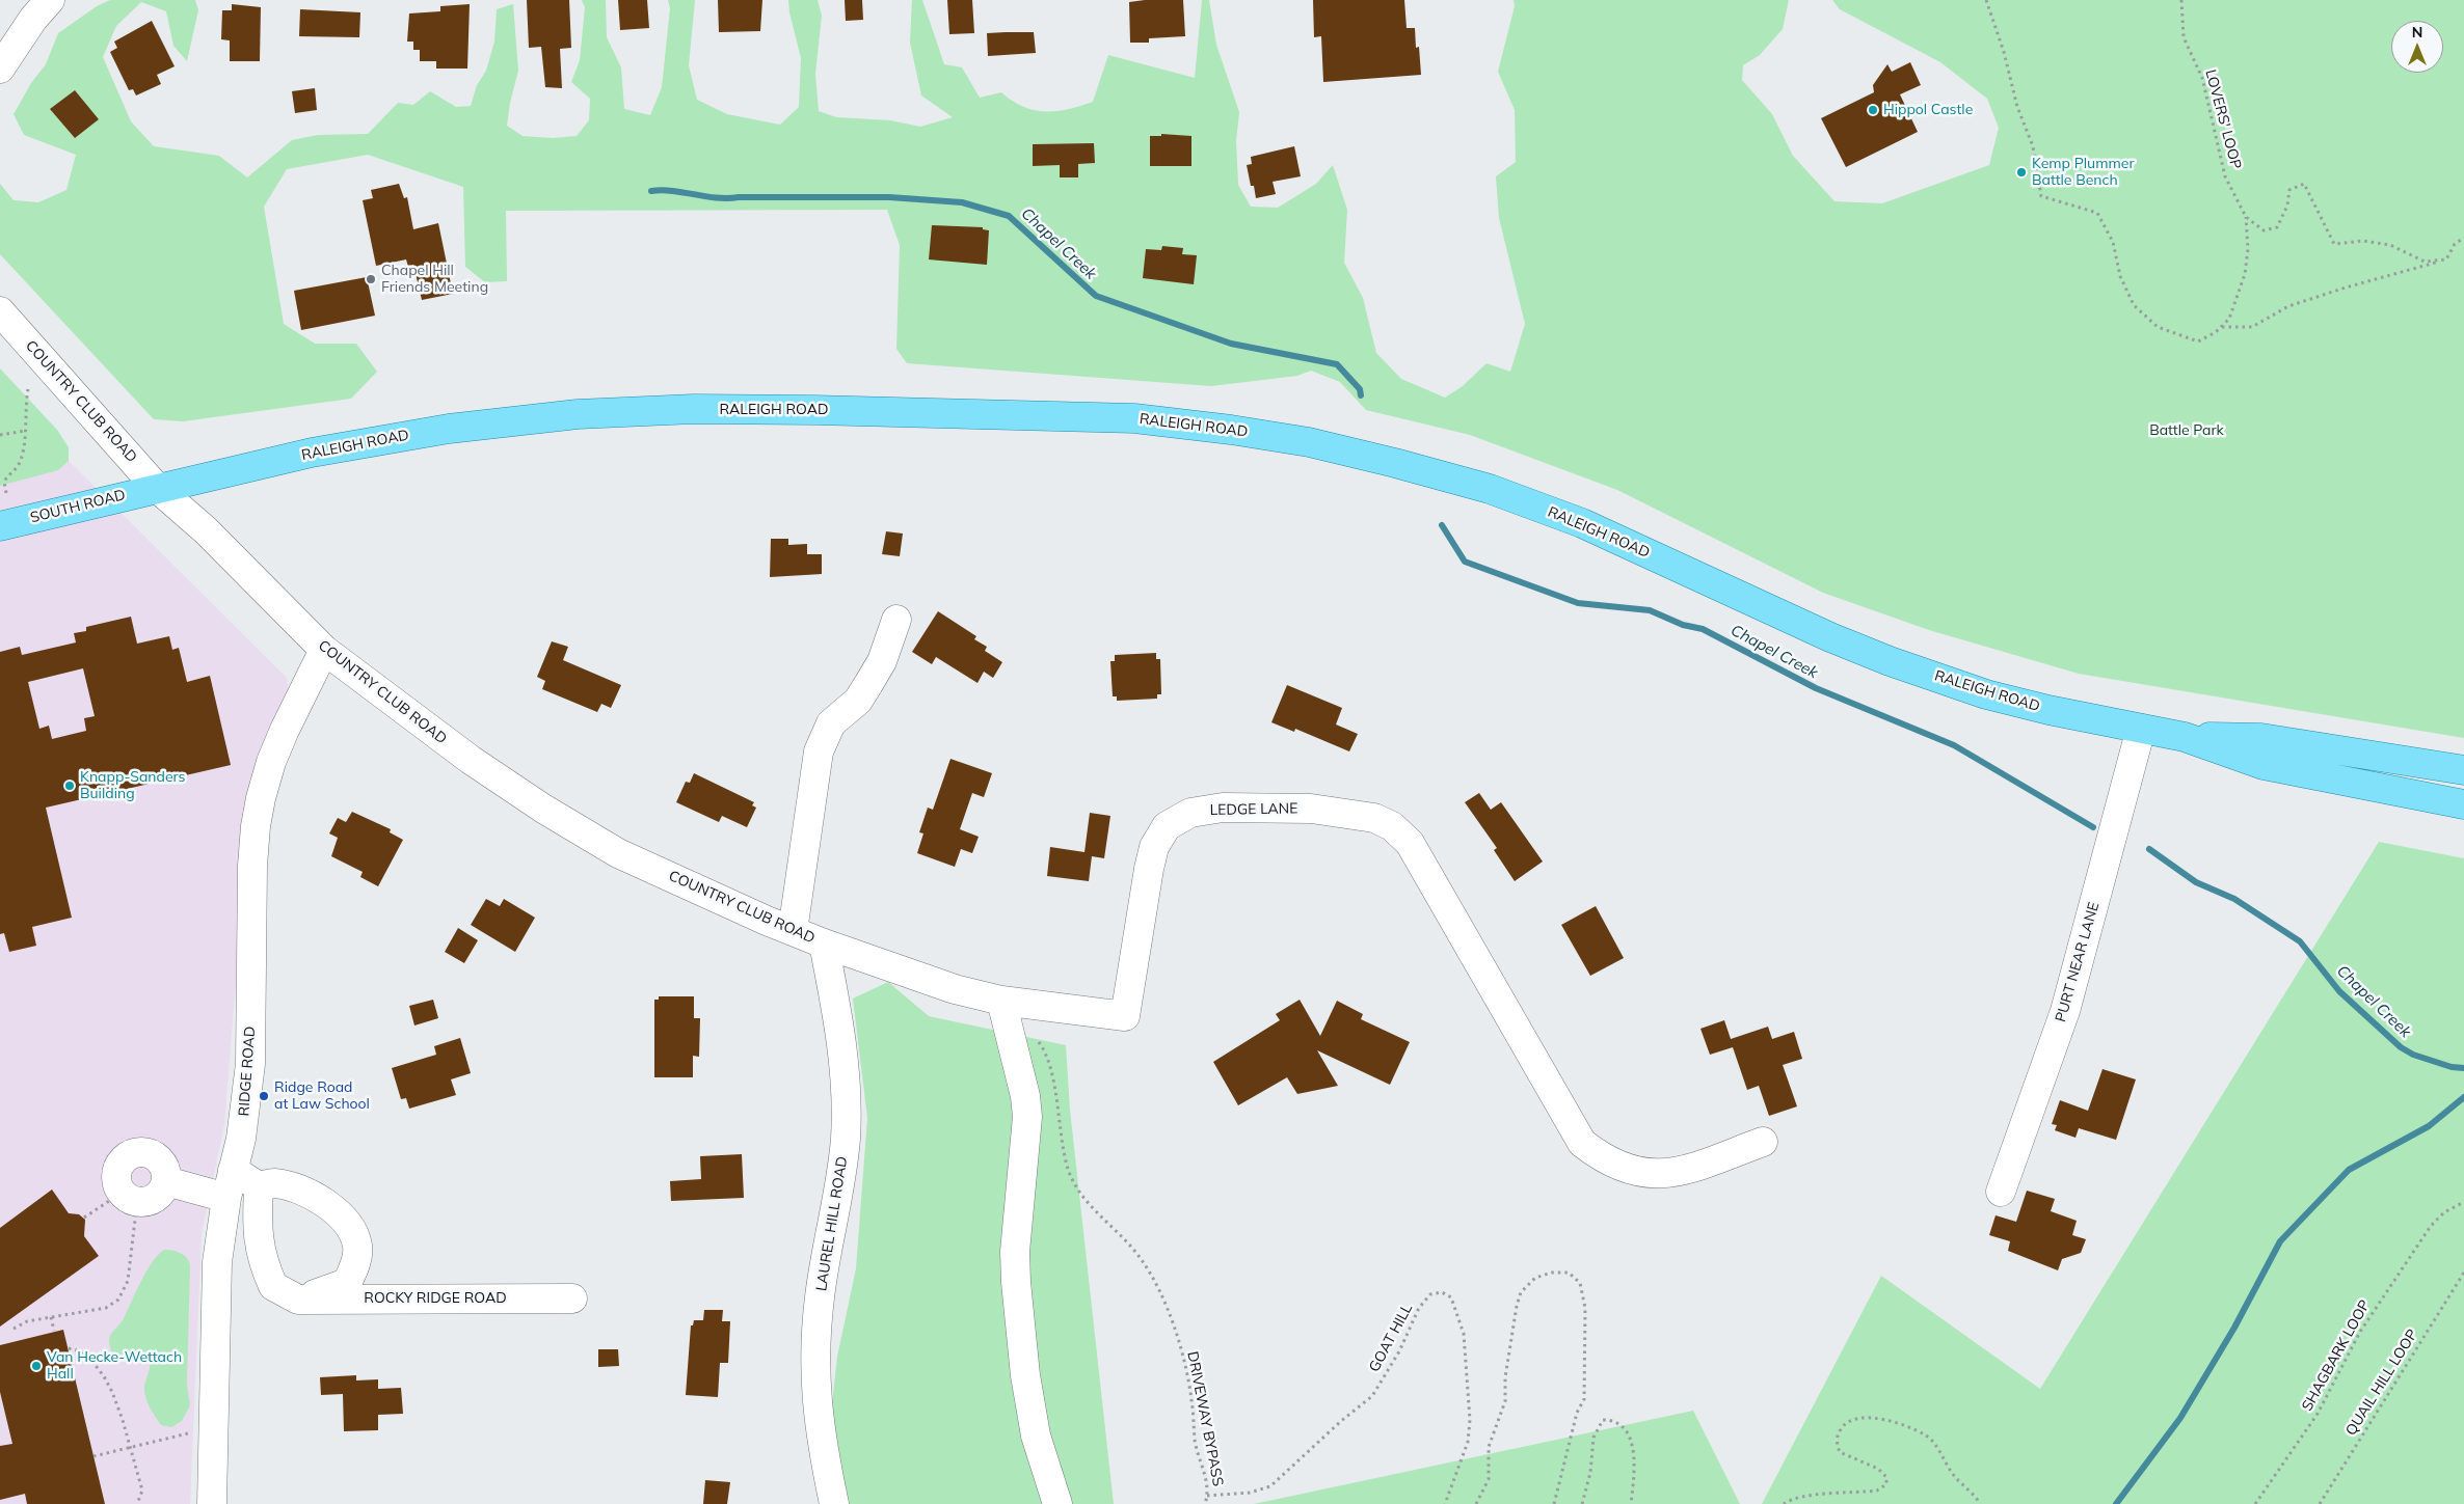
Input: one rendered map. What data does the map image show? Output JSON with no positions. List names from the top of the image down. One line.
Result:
{"streets":{"main road":["RALEIGH ROAD","SOUTH ROAD"],"street":["COUNTRY CLUB ROAD","LEDGE LANE","PURT NEAR LANE","RIDGE ROAD","LAUREL HILL ROAD","ROCKY RIDGE ROAD"],"path":["LOVERS' LOOP","GOAT HILL","SHAGBARK LOOP","QUAIL HILL LOOP","DRIVEWAY BYPASS"]},"crossings":[["COUNTRY CLUB ROAD","RALEIGH ROAD"],["COUNTRY CLUB ROAD","SOUTH ROAD"],["COUNTRY CLUB ROAD","LEDGE LANE"],["COUNTRY CLUB ROAD","RIDGE ROAD"],["COUNTRY CLUB ROAD","LAUREL HILL ROAD"],["RALEIGH ROAD","SOUTH ROAD"],["RALEIGH ROAD","PURT NEAR LANE"],["LEDGE LANE","LAUREL HILL ROAD"],["GOAT HILL","DRIVEWAY BYPASS"]],"water":["Chapel Creek"],"parks":["Battle Park"],"places":["Hippol Castle","Kemp Plummer Battle Bench","Chapel Hill Friends Meeting","Knapp-Sanders Building","Ridge Road at Law School","Van Hecke-Wettach Hall"],"north":"top"}
